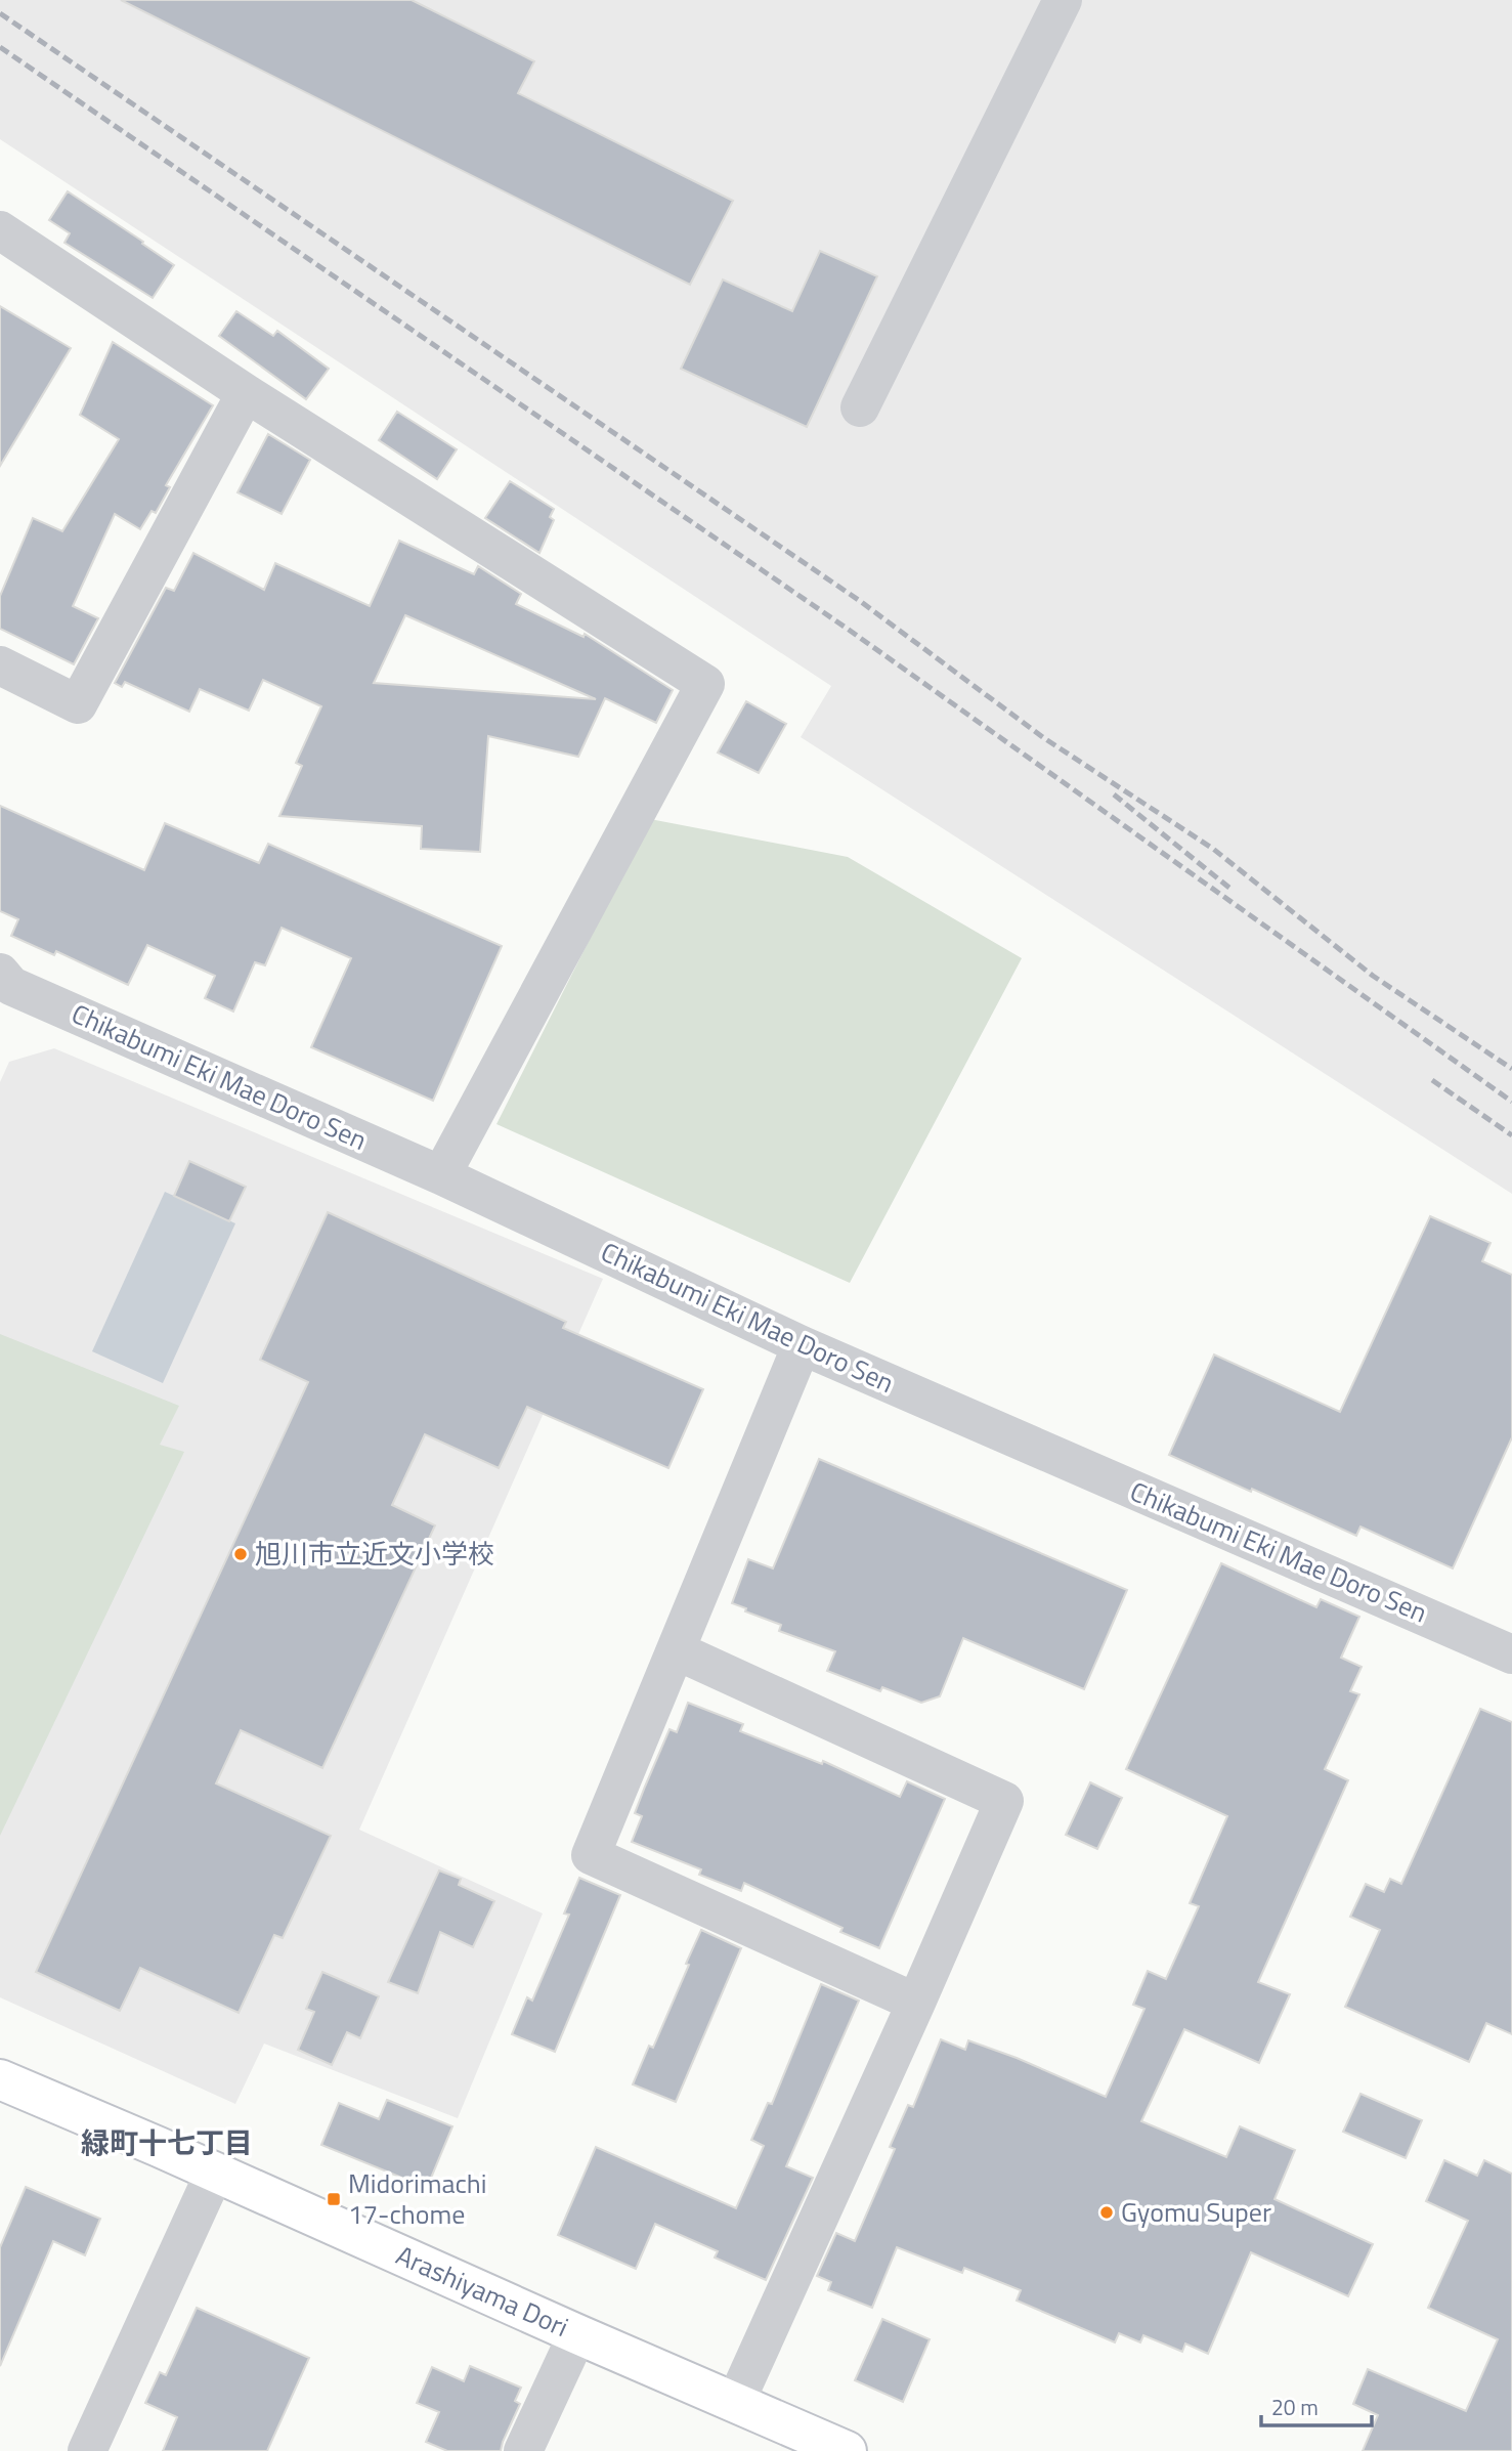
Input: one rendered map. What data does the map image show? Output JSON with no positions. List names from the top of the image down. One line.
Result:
{"streets":{"street":["Chikabumi Eki Mae Doro Sen","Arashiyama Dori"]},"districts":["緑町十七丁目"],"places":{"other":["旭川市立近文小学校","Gyomu Super"],"transit":["Midorimachi 17-chome"]},"scale_bar":"20 m"}
